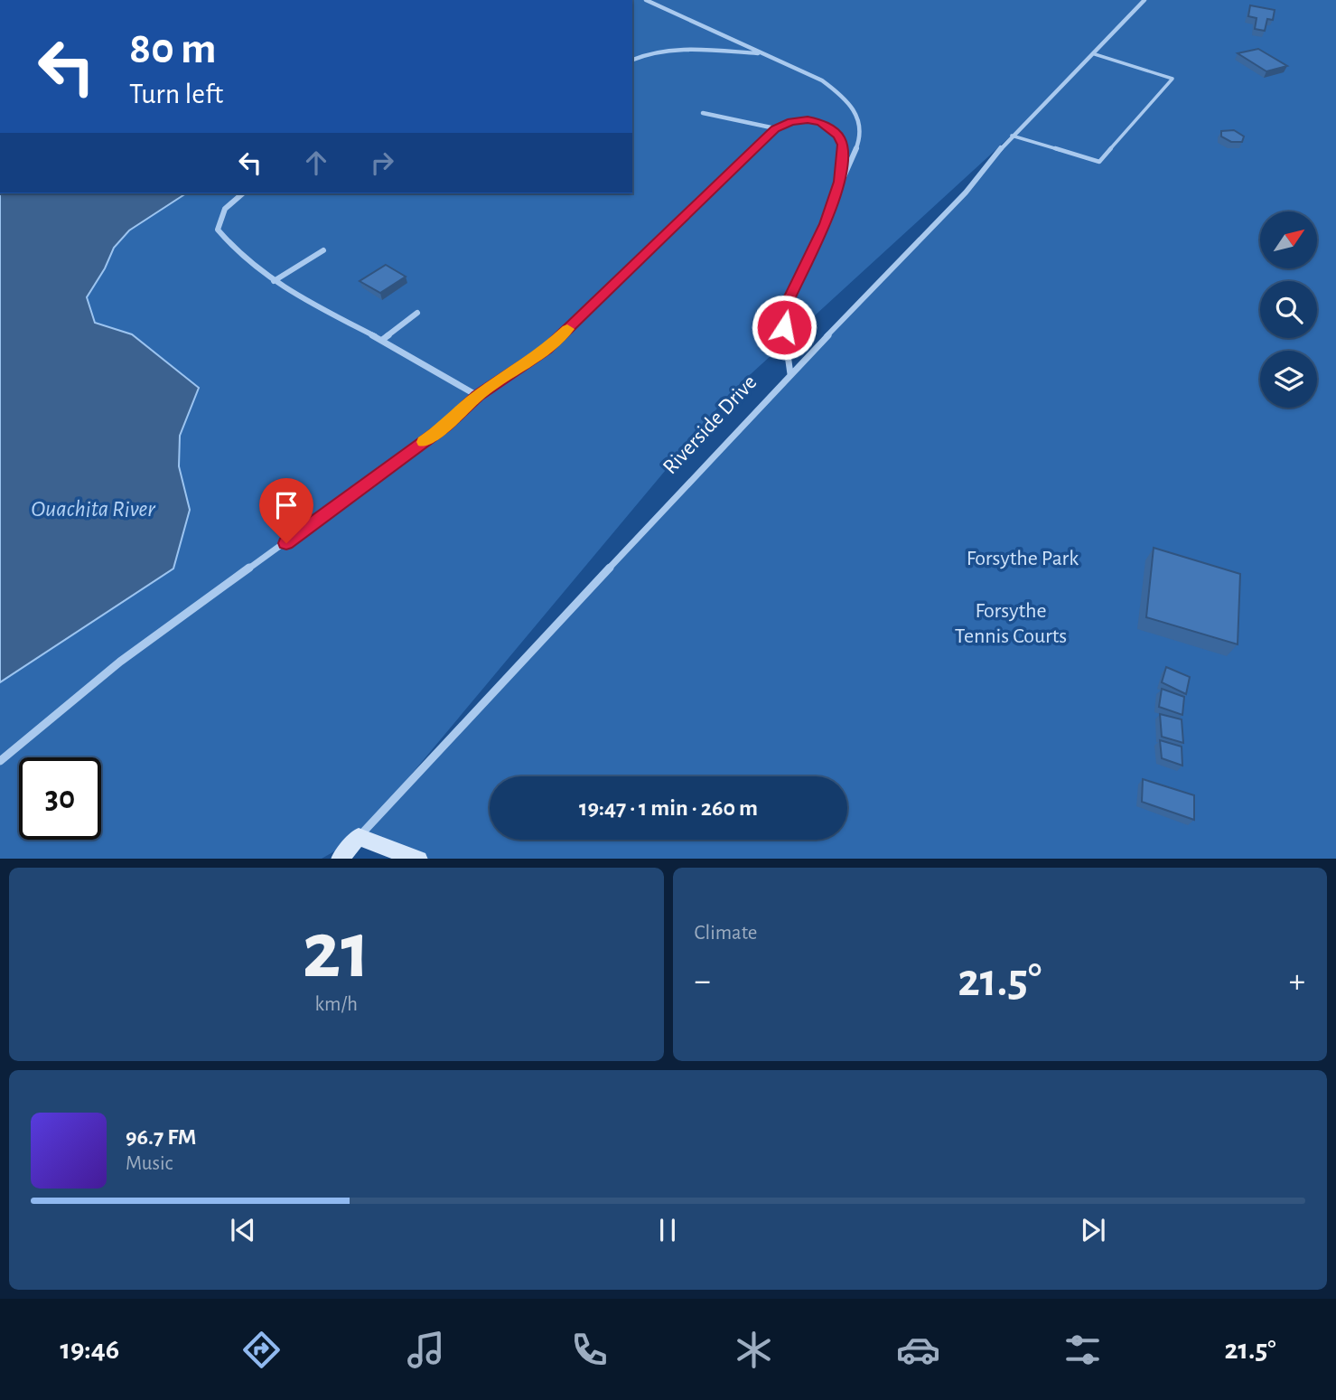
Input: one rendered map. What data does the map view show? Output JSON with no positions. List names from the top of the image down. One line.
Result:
{"streets":{"street":["Riverside Drive"]},"water":["Ouachita River"],"parks":["Forsythe Park","Forsythe Tennis Courts"],"north":"top right","page":{"turn":["80 m","Turn left"],"limit":"30","trip":"19:47 · 1 min · 260 m","tile":[["21","km/h"],"Climate"],"heat":["−","21.5°","+"],"song":["96.7 FM","Music"],"tabs":["19:46","21.5°"]}}
